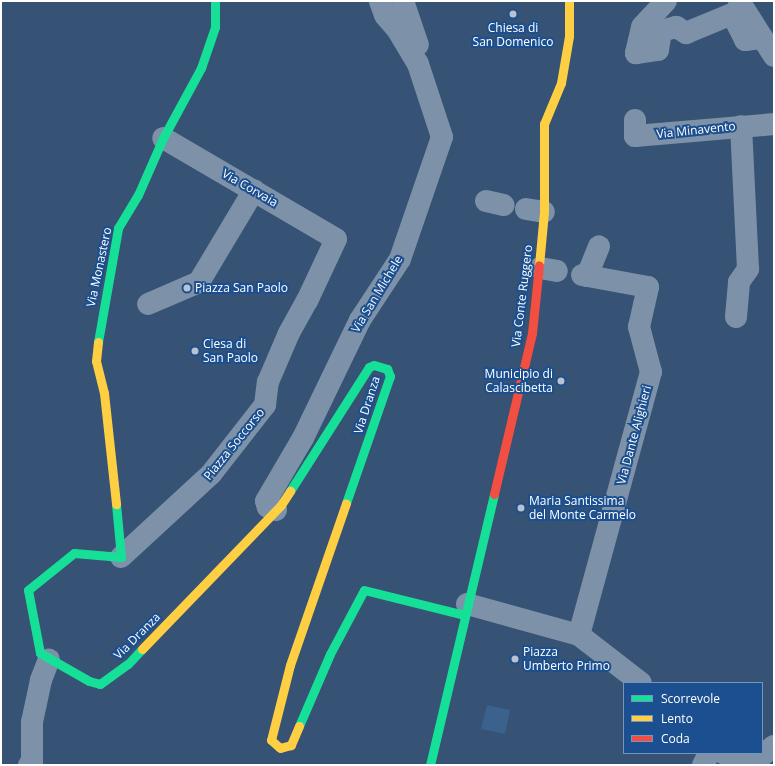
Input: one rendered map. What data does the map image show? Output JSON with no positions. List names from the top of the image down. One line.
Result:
{"streets":{"street":["Via Minavento","Via Corvaia","Via Monastero","Via San Michele","Via Conte Ruggero","Via Dranza","Via Dante Alighieri","Piazza Soccorso"]},"crossings":[["Via Corvaia","Via Monastero"],["Via Corvaia","Piazza Soccorso"],["Via Monastero","Via Dranza"],["Via Monastero","Piazza Soccorso"],["Via San Michele","Via Dranza"],["Via Conte Ruggero","Via Dranza"],["Via Dranza","Piazza Soccorso"]],"places":["Chiesa di San Domenico","Piazza San Paolo","Ciesa di San Paolo","Municipio di Calascibetta","Maria Santissima del Monte Carmelo","Piazza Umberto Primo"],"legend":["Scorrevole","Lento","Coda"]}
